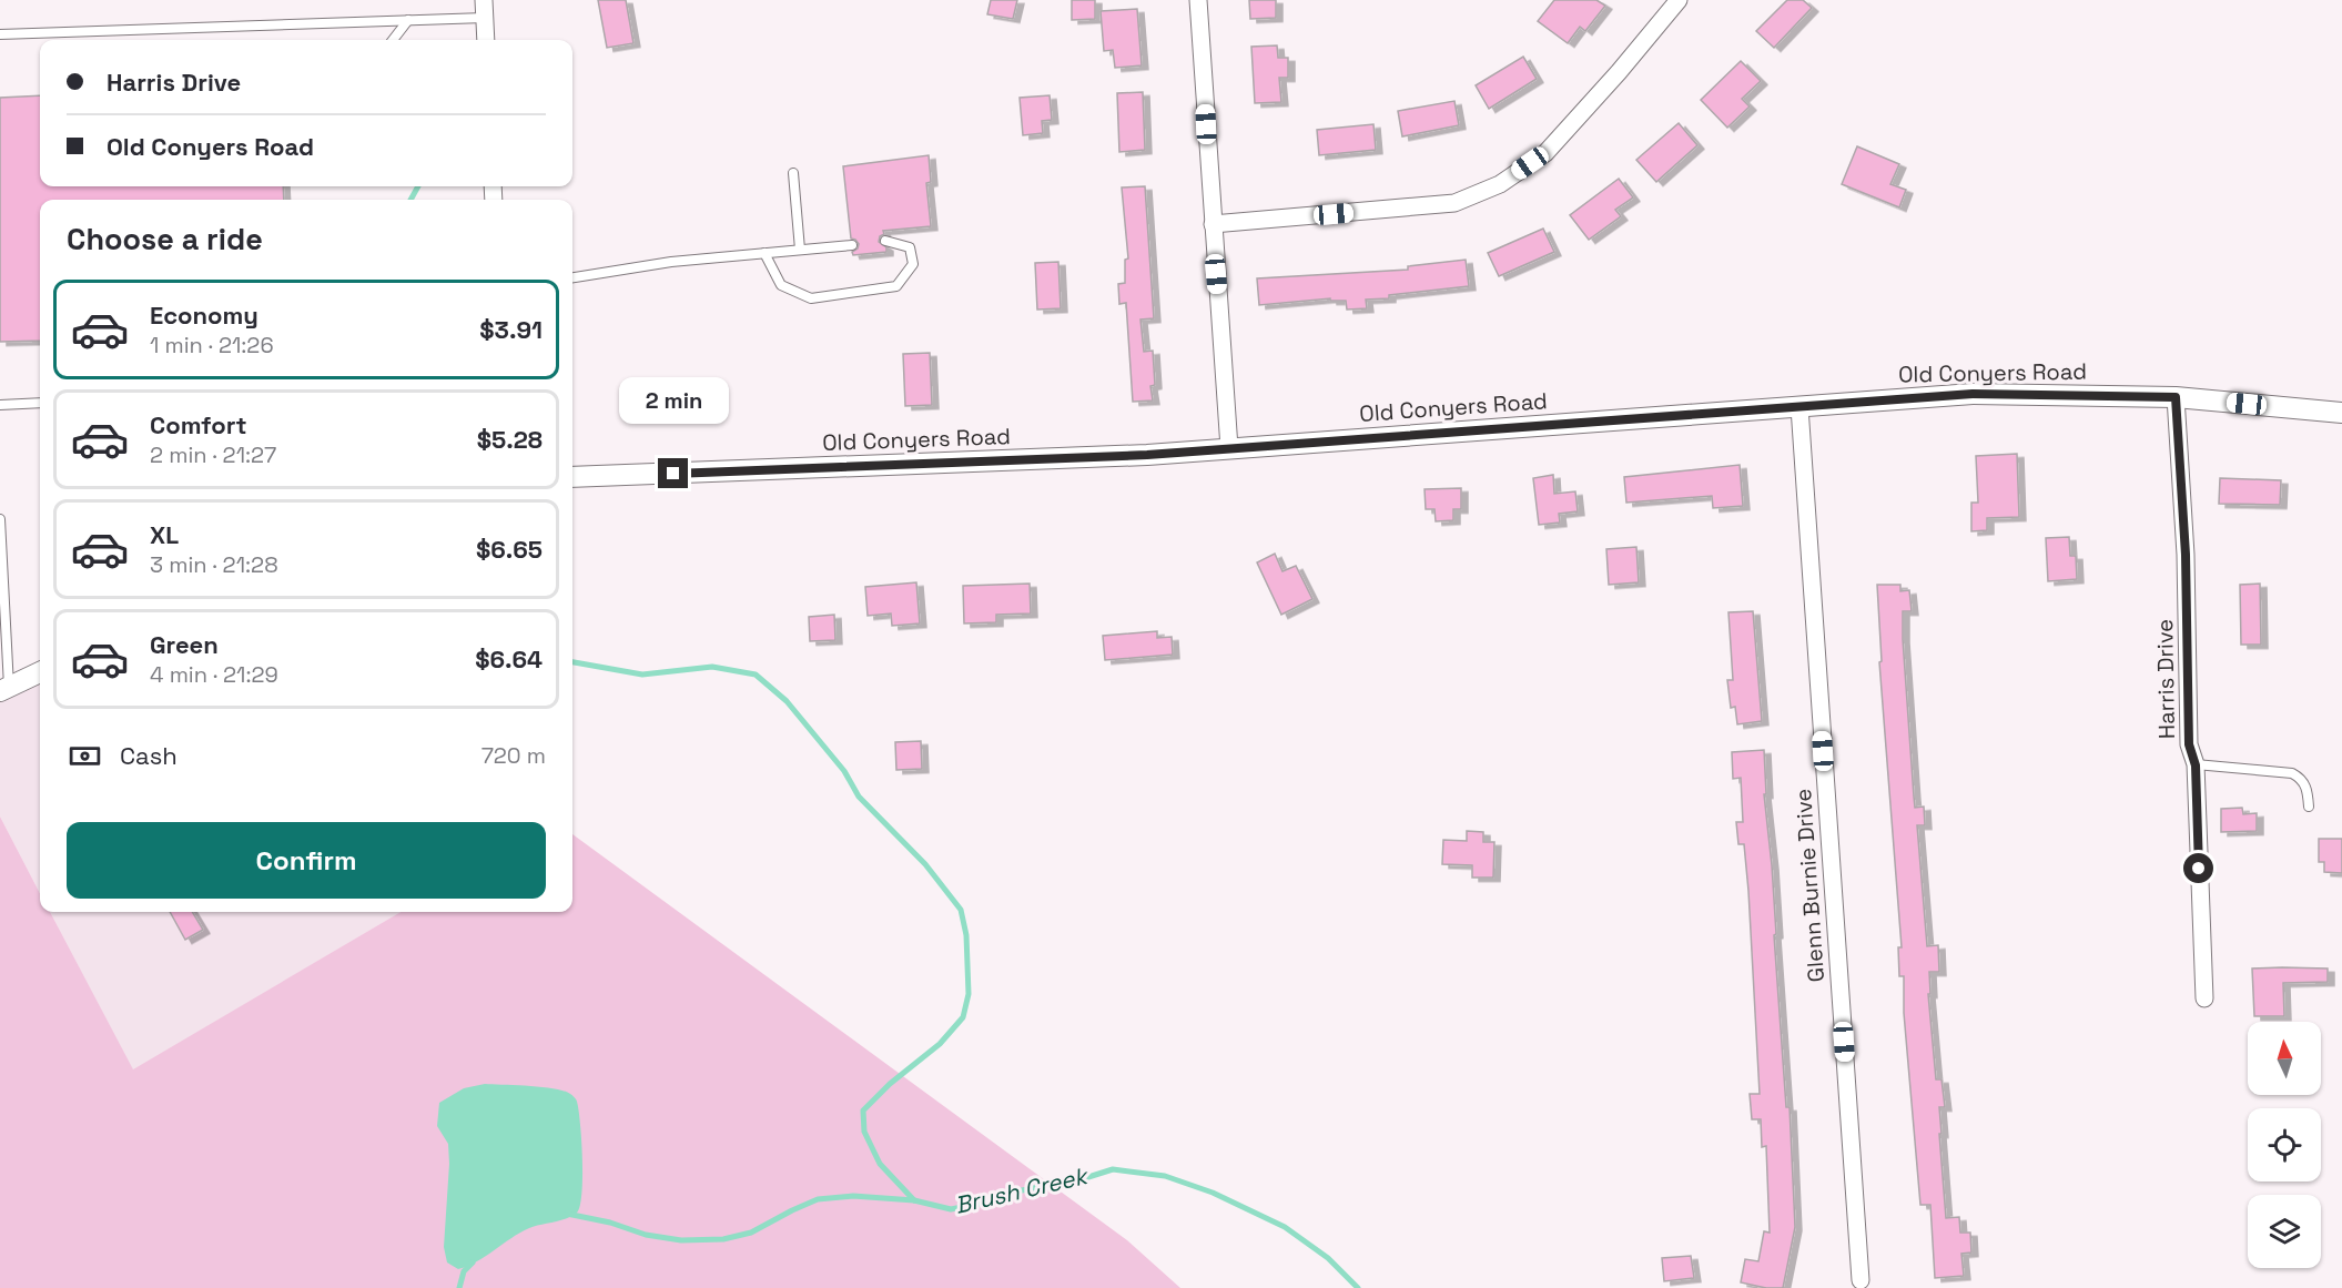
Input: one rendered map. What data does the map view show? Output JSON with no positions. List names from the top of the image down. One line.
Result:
{"streets":{"street":["Old Conyers Road","Harris Drive","Glenn Burnie Drive"]},"crossings":[["Old Conyers Road","Harris Drive"],["Old Conyers Road","Glenn Burnie Drive"]],"water":["Brush Creek"],"north":"top","page":{"banner":["Harris Drive","Old Conyers Road"],"heading":"Choose a ride","list":[{"name":"Economy","note":"1 min · 21:26","value":"$3.91"},{"name":"Comfort","note":"2 min · 21:27","value":"$5.28"},{"name":"XL","note":"3 min · 21:28","value":"$6.65"},{"name":"Green","note":"4 min · 21:29","value":"$6.64"}],"bubble":"2 min","pay":["Cash","720 m"],"buttons":"Confirm"}}
